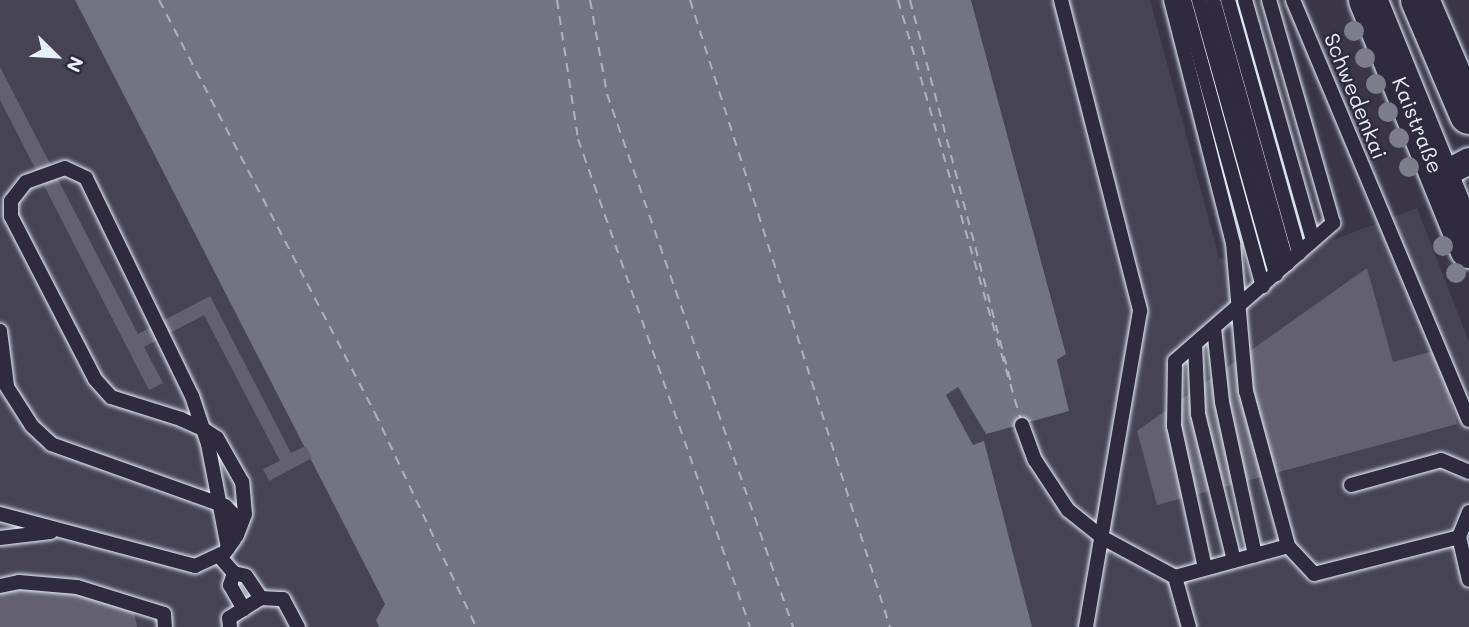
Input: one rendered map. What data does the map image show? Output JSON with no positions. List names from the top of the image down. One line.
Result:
{"streets":{"main road":["Kaistraße"],"lane":["Schwedenkai"]},"north":"bottom right"}
